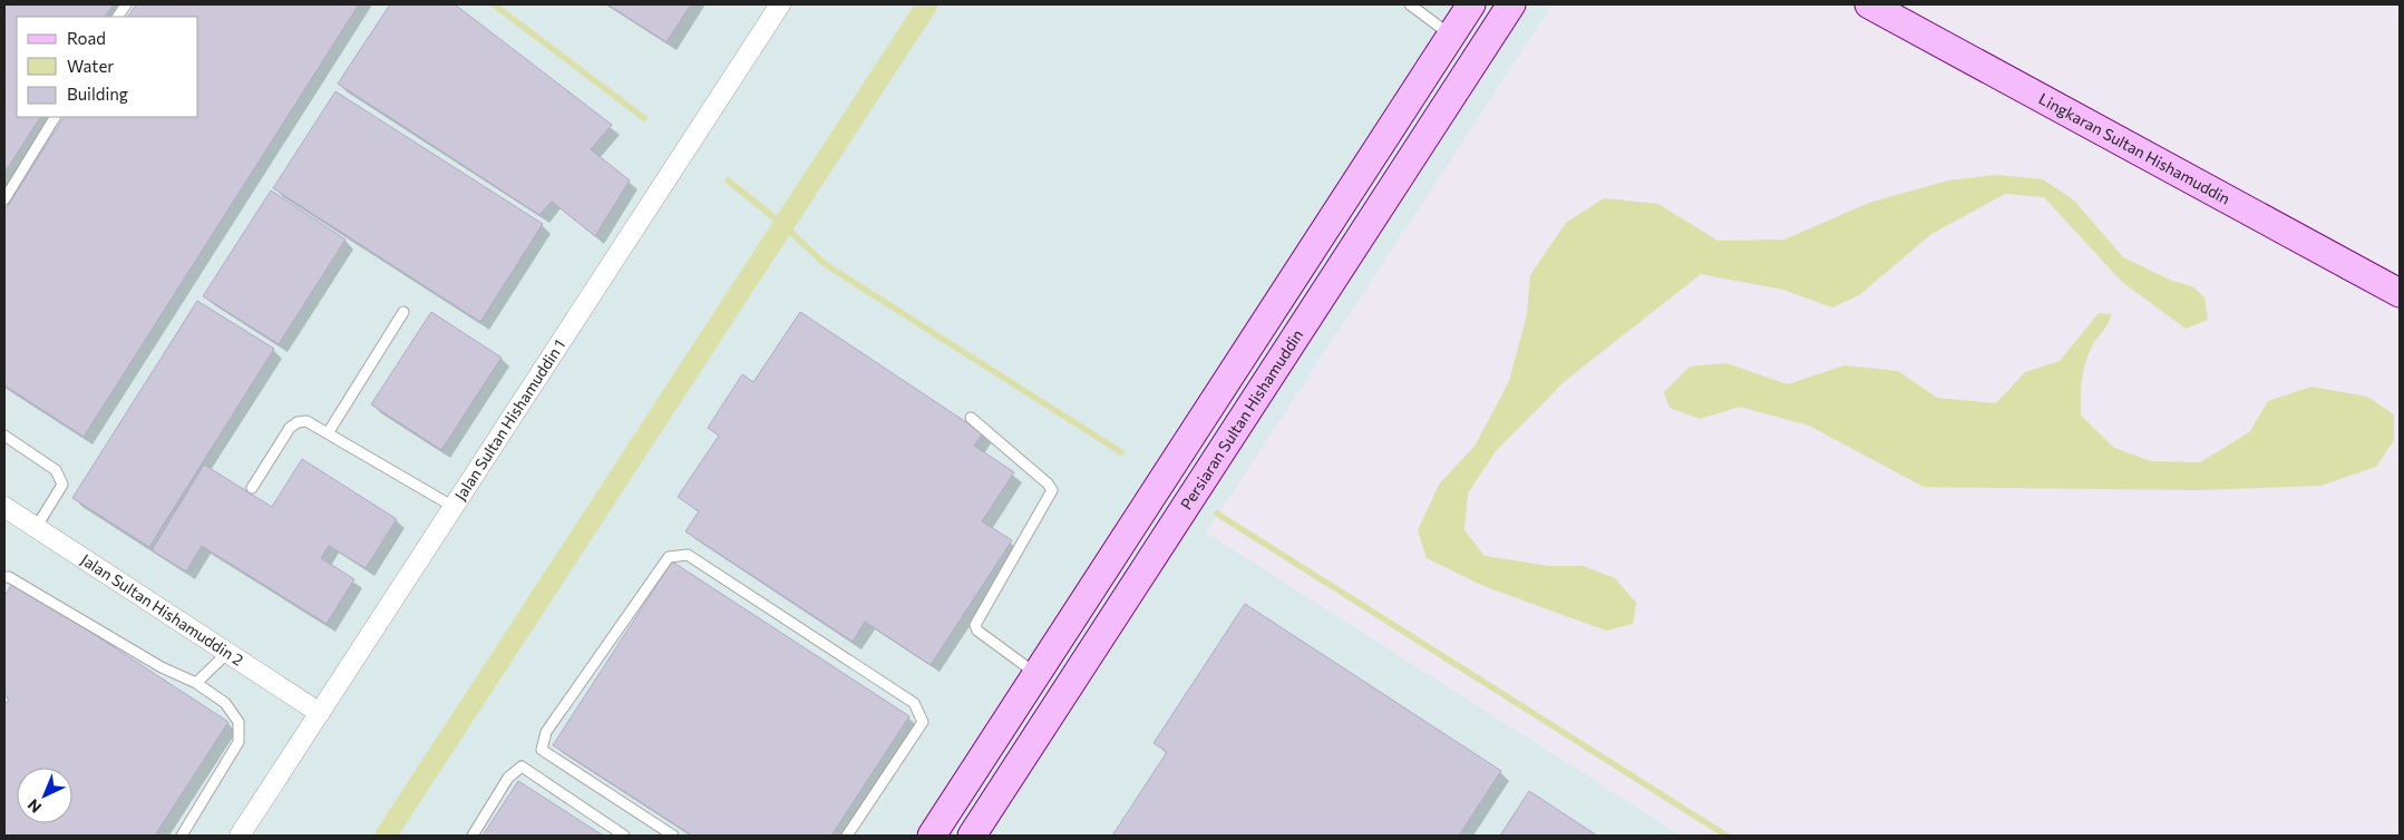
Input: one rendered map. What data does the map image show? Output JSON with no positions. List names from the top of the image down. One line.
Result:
{"streets":{"street":["Lingkaran Sultan Hishamuddin","Jalan Sultan Hishamuddin 1","Persiaran Sultan Hishamuddin","Jalan Sultan Hishamuddin 2"]},"crossings":[["Jalan Sultan Hishamuddin 1","Jalan Sultan Hishamuddin 2"]],"legend":["Road","Water","Building"],"north":"bottom left"}
